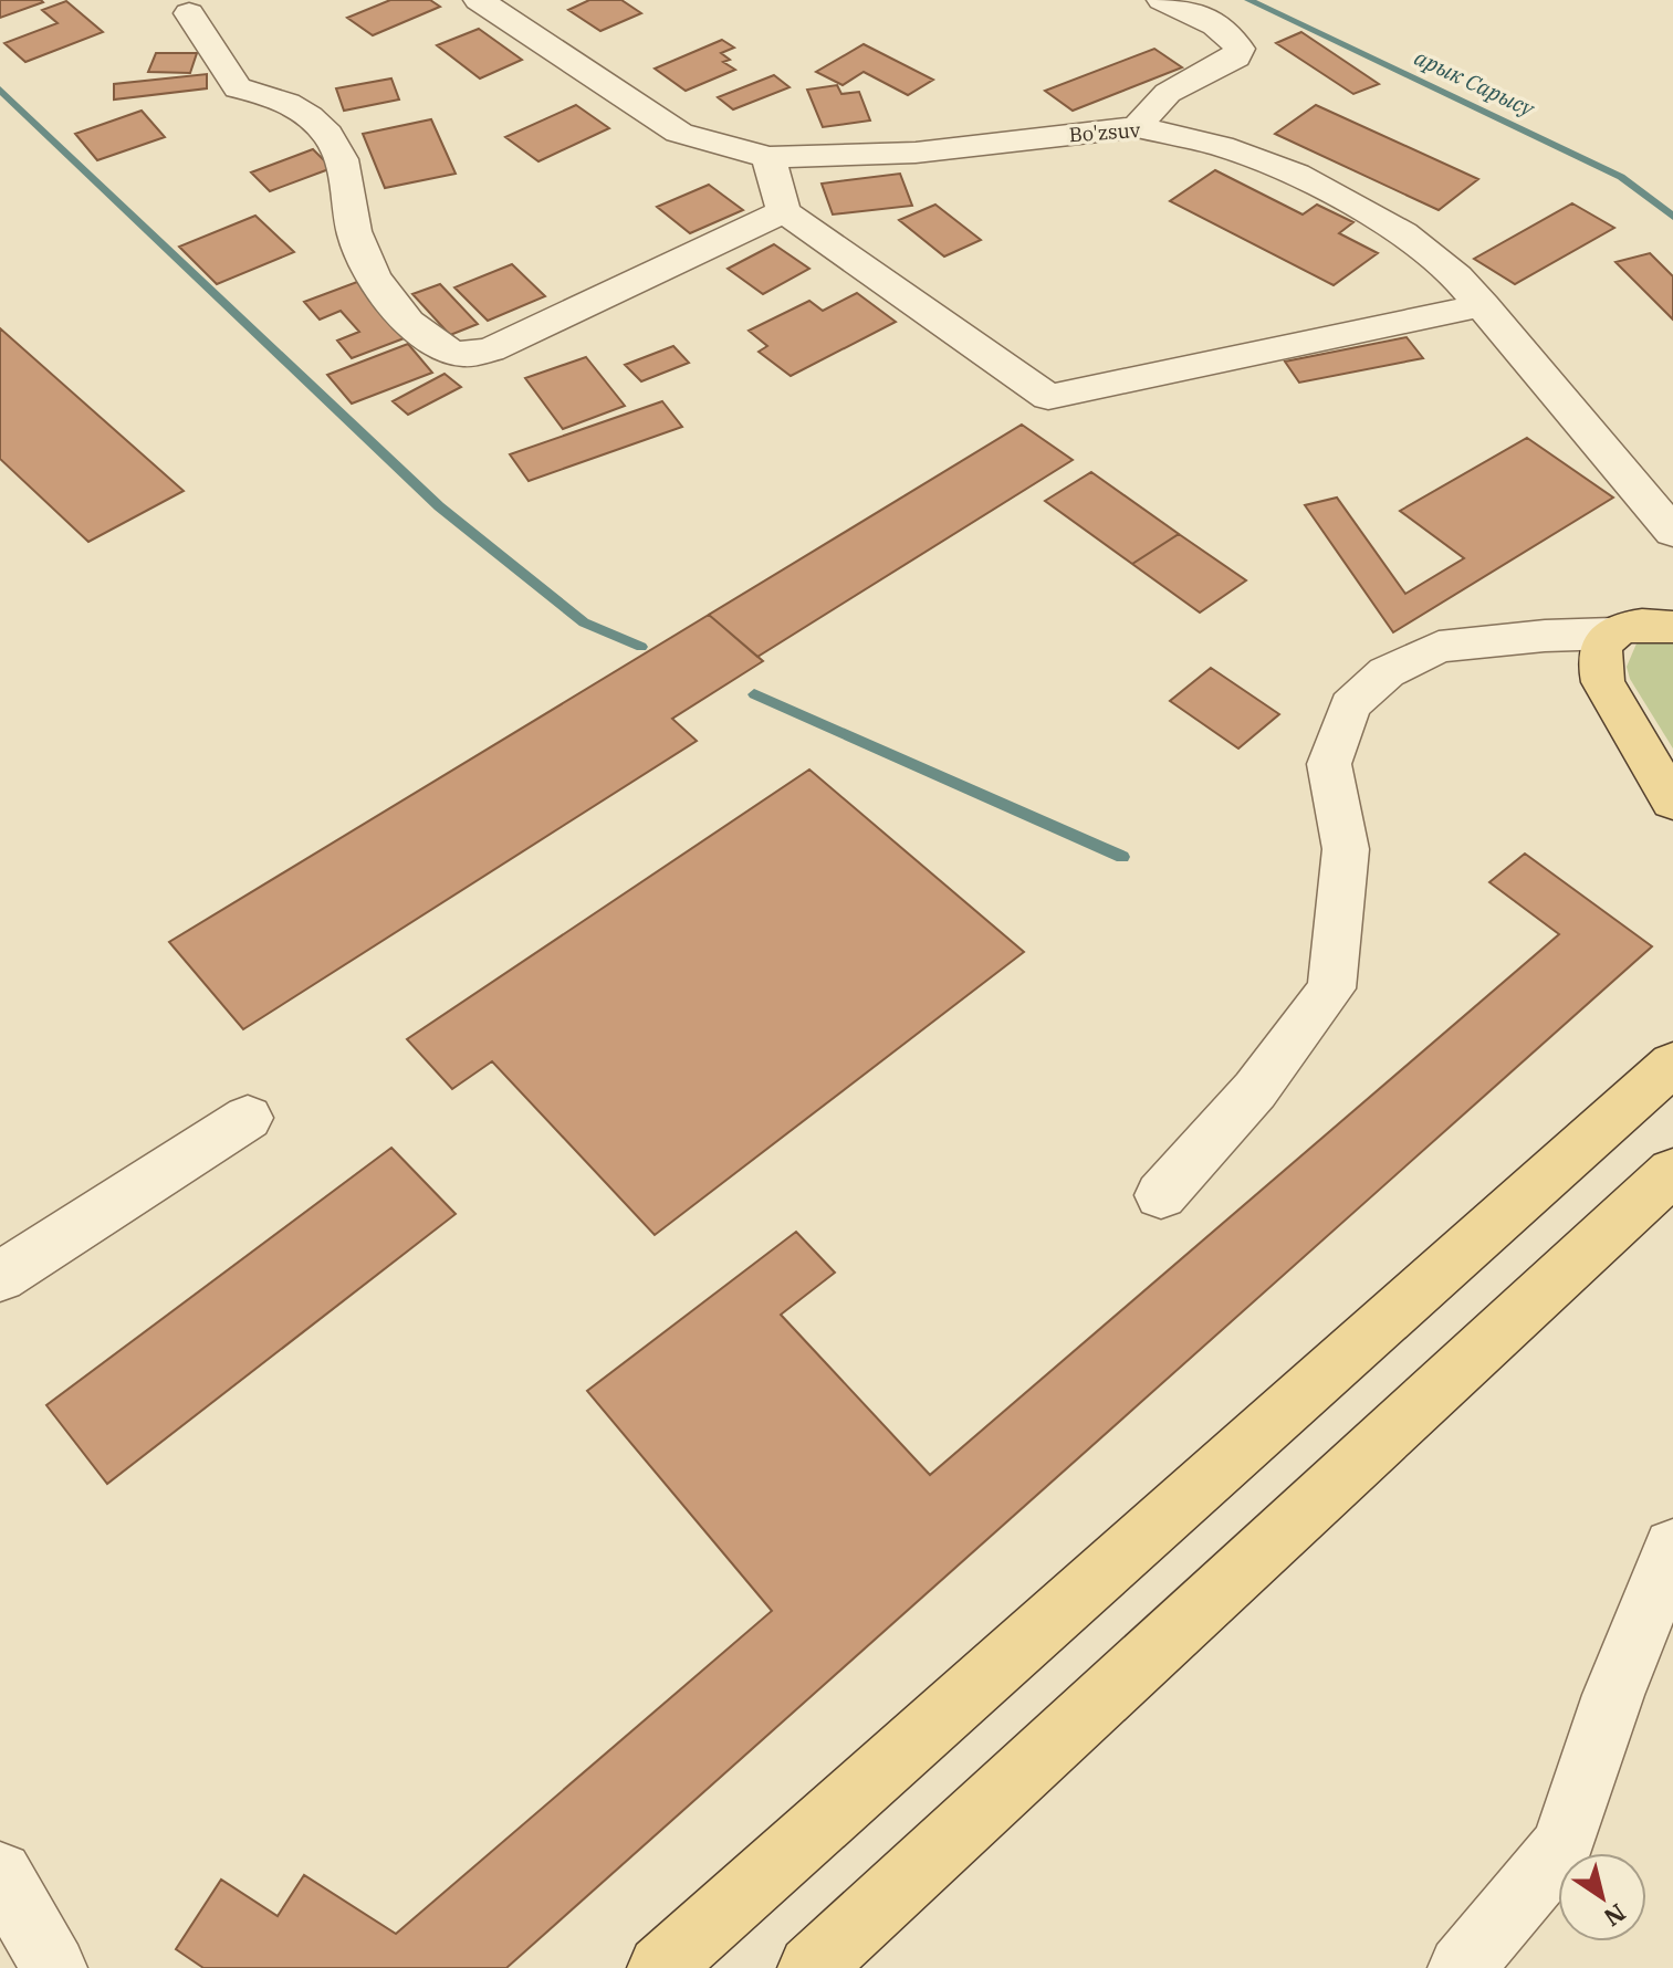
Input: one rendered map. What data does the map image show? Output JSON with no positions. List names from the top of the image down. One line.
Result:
{"streets":{"street":["Bo'zsuv"]},"water":["арык Сарысу"],"north":"bottom right"}
